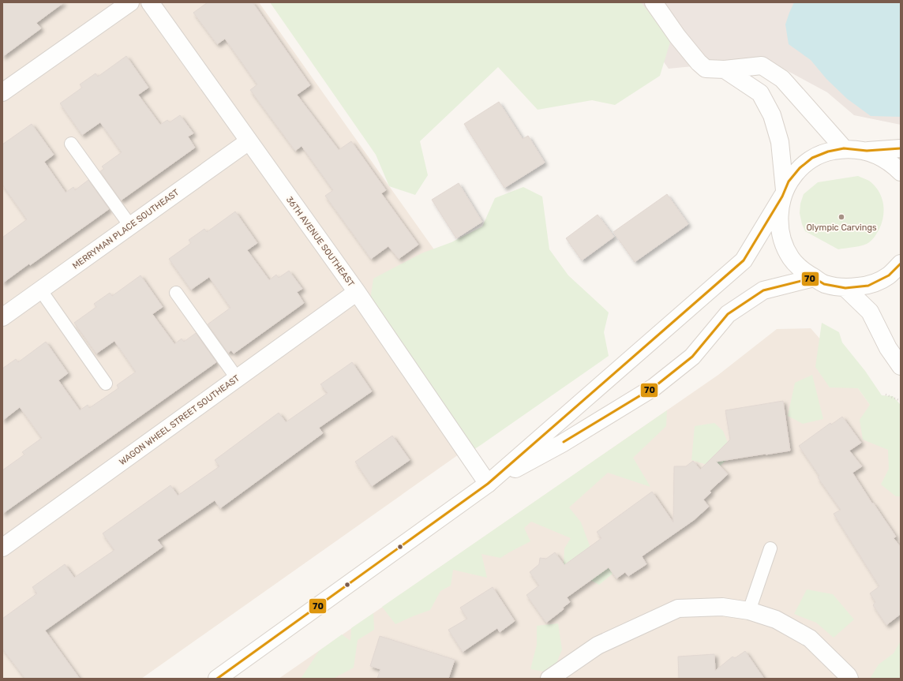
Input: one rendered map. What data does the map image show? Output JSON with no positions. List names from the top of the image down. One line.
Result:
{"streets":{"street":["MERRYMAN PLACE SOUTHEAST","36TH AVENUE SOUTHEAST","WAGON WHEEL STREET SOUTHEAST"]},"crossings":[["MERRYMAN PLACE SOUTHEAST","36TH AVENUE SOUTHEAST"],["36TH AVENUE SOUTHEAST","WAGON WHEEL STREET SOUTHEAST"]],"places":["Olympic Carvings"],"lines":["transit line 70"]}
